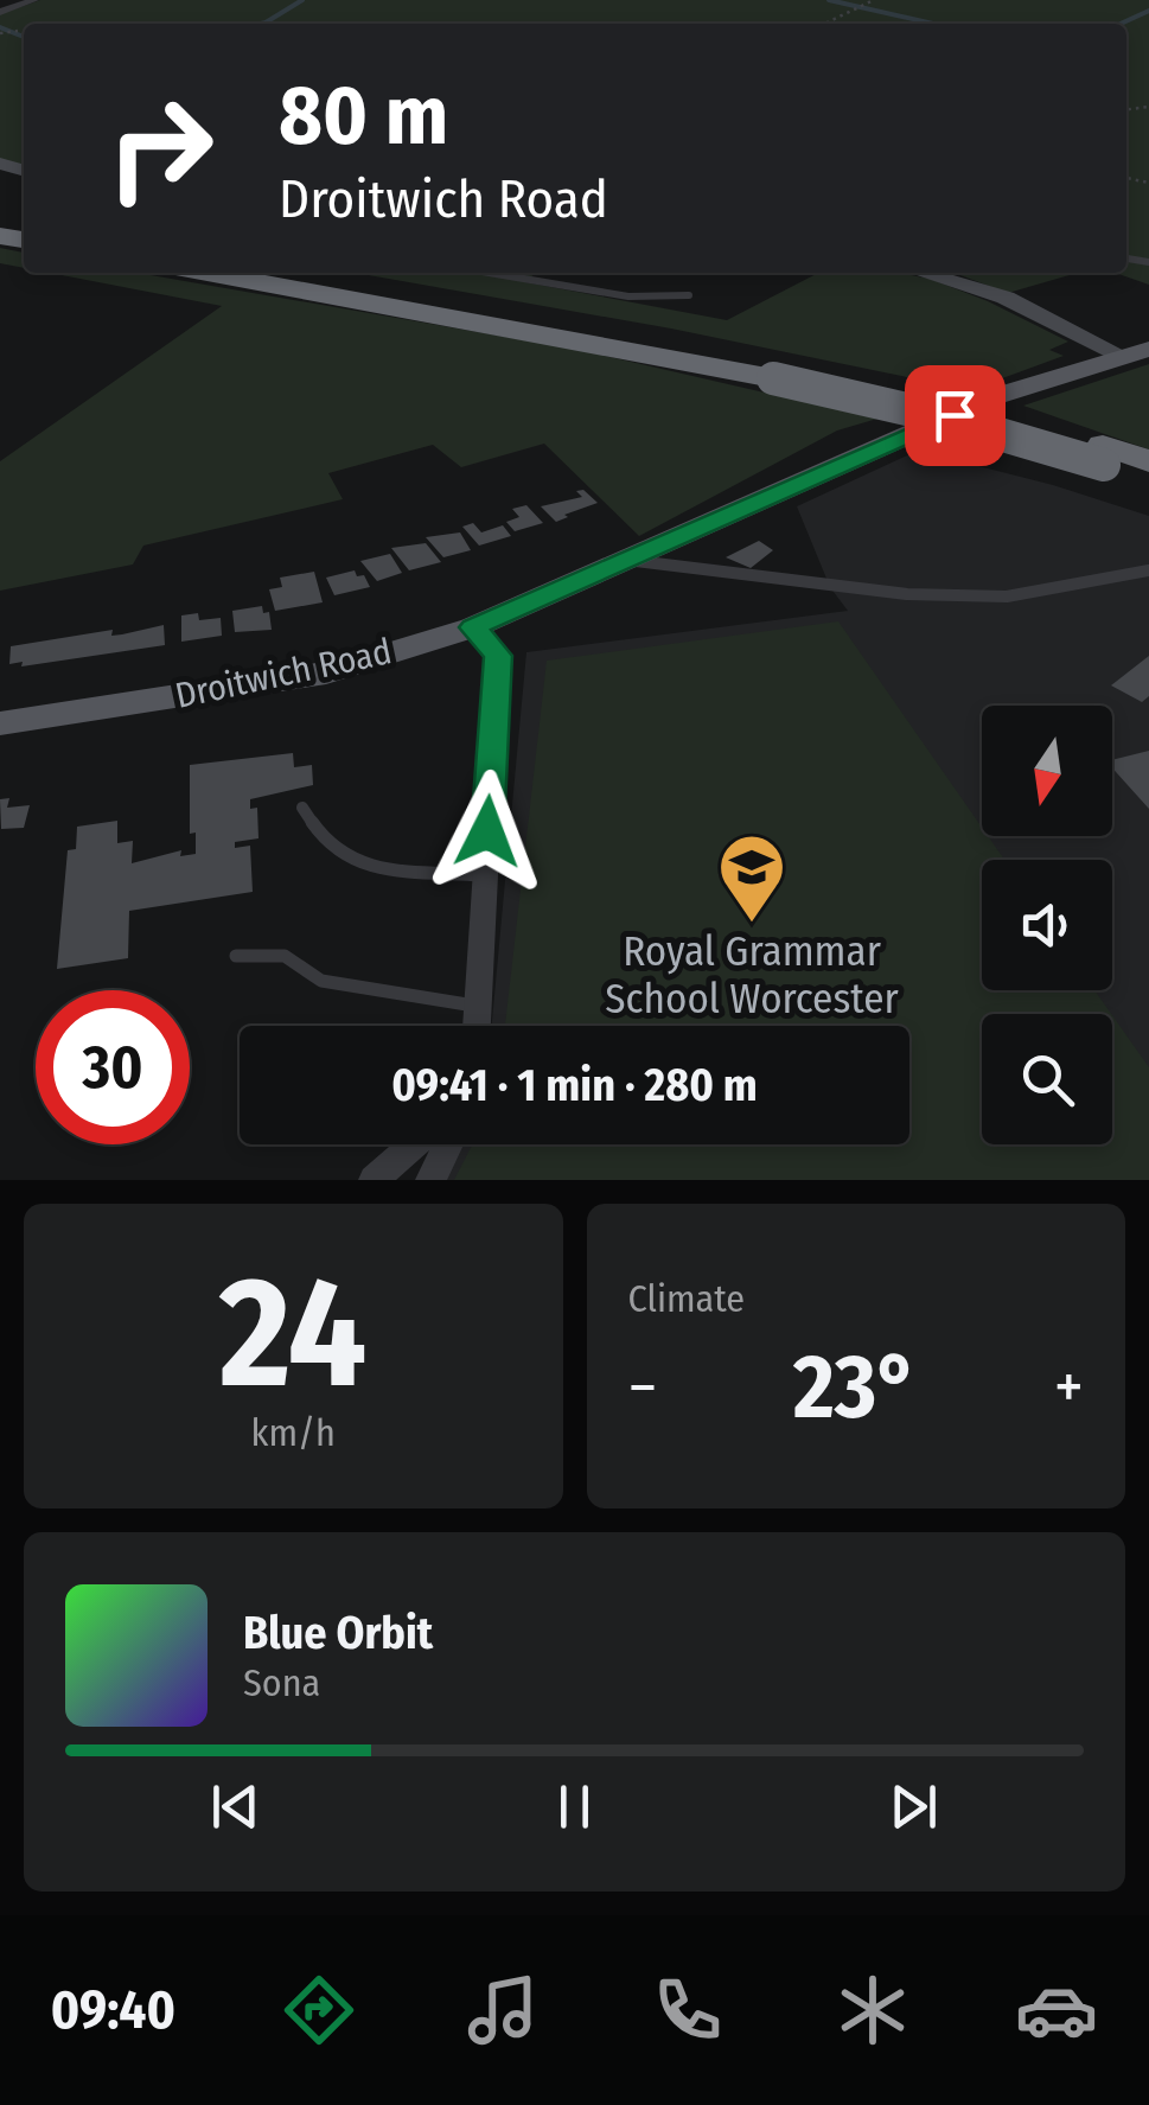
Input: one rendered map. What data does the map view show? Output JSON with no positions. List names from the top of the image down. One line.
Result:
{"streets":{"main road":["Droitwich Road"]},"places":{"school or university":["Royal Grammar School Worcester"]},"north":"bottom","page":{"turn":["80 m","Droitwich Road"],"limit":"30","trip":"09:41 · 1 min · 280 m","tile":[["24","km/h"],"Climate"],"heat":["−","23°","+"],"song":["Blue Orbit","Sona"],"tabs":"09:40"}}
